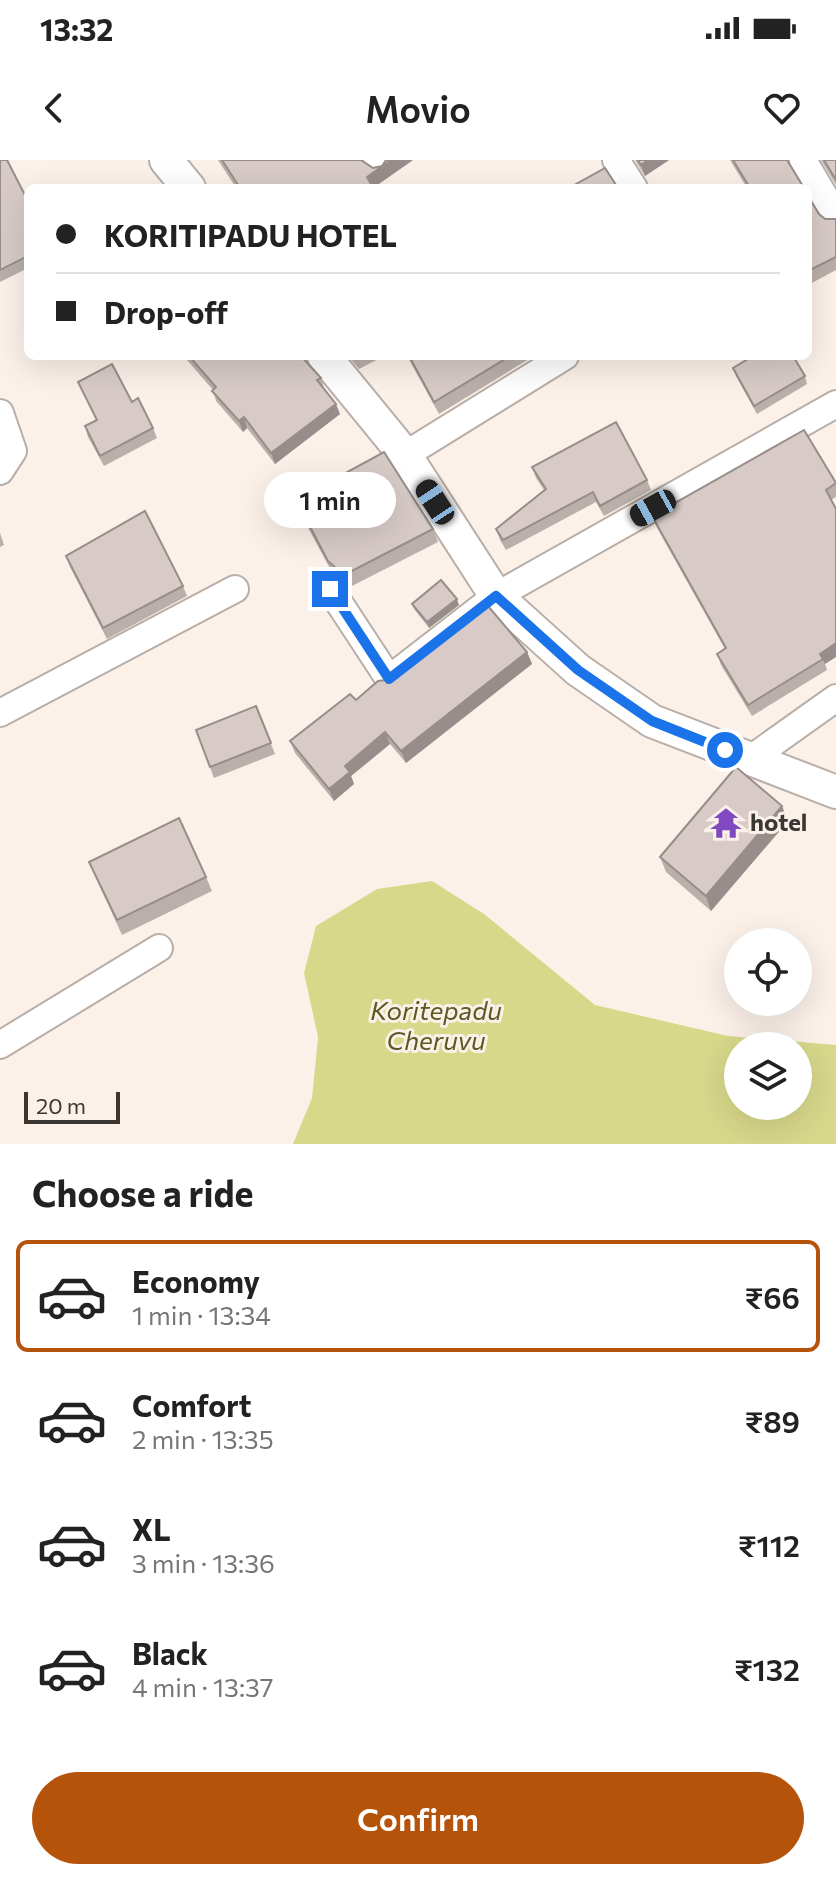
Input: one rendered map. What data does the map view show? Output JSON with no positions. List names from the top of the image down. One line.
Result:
{"water":["Koritepadu Cheruvu"],"places":{"temple":["hotel"]},"scale_bar":"20 m","page":{"status":"13:32","header":"Movio","banner":["KORITIPADU HOTEL","Drop-off"],"bubble":"1 min","scale":"20 m","heading":"Choose a ride","list":[{"name":"Economy","note":"1 min · 13:34","value":"₹66"},{"name":"Comfort","note":"2 min · 13:35","value":"₹89"},{"name":"XL","note":"3 min · 13:36","value":"₹112"},{"name":"Black","note":"4 min · 13:37","value":"₹132"}],"buttons":"Confirm"}}
